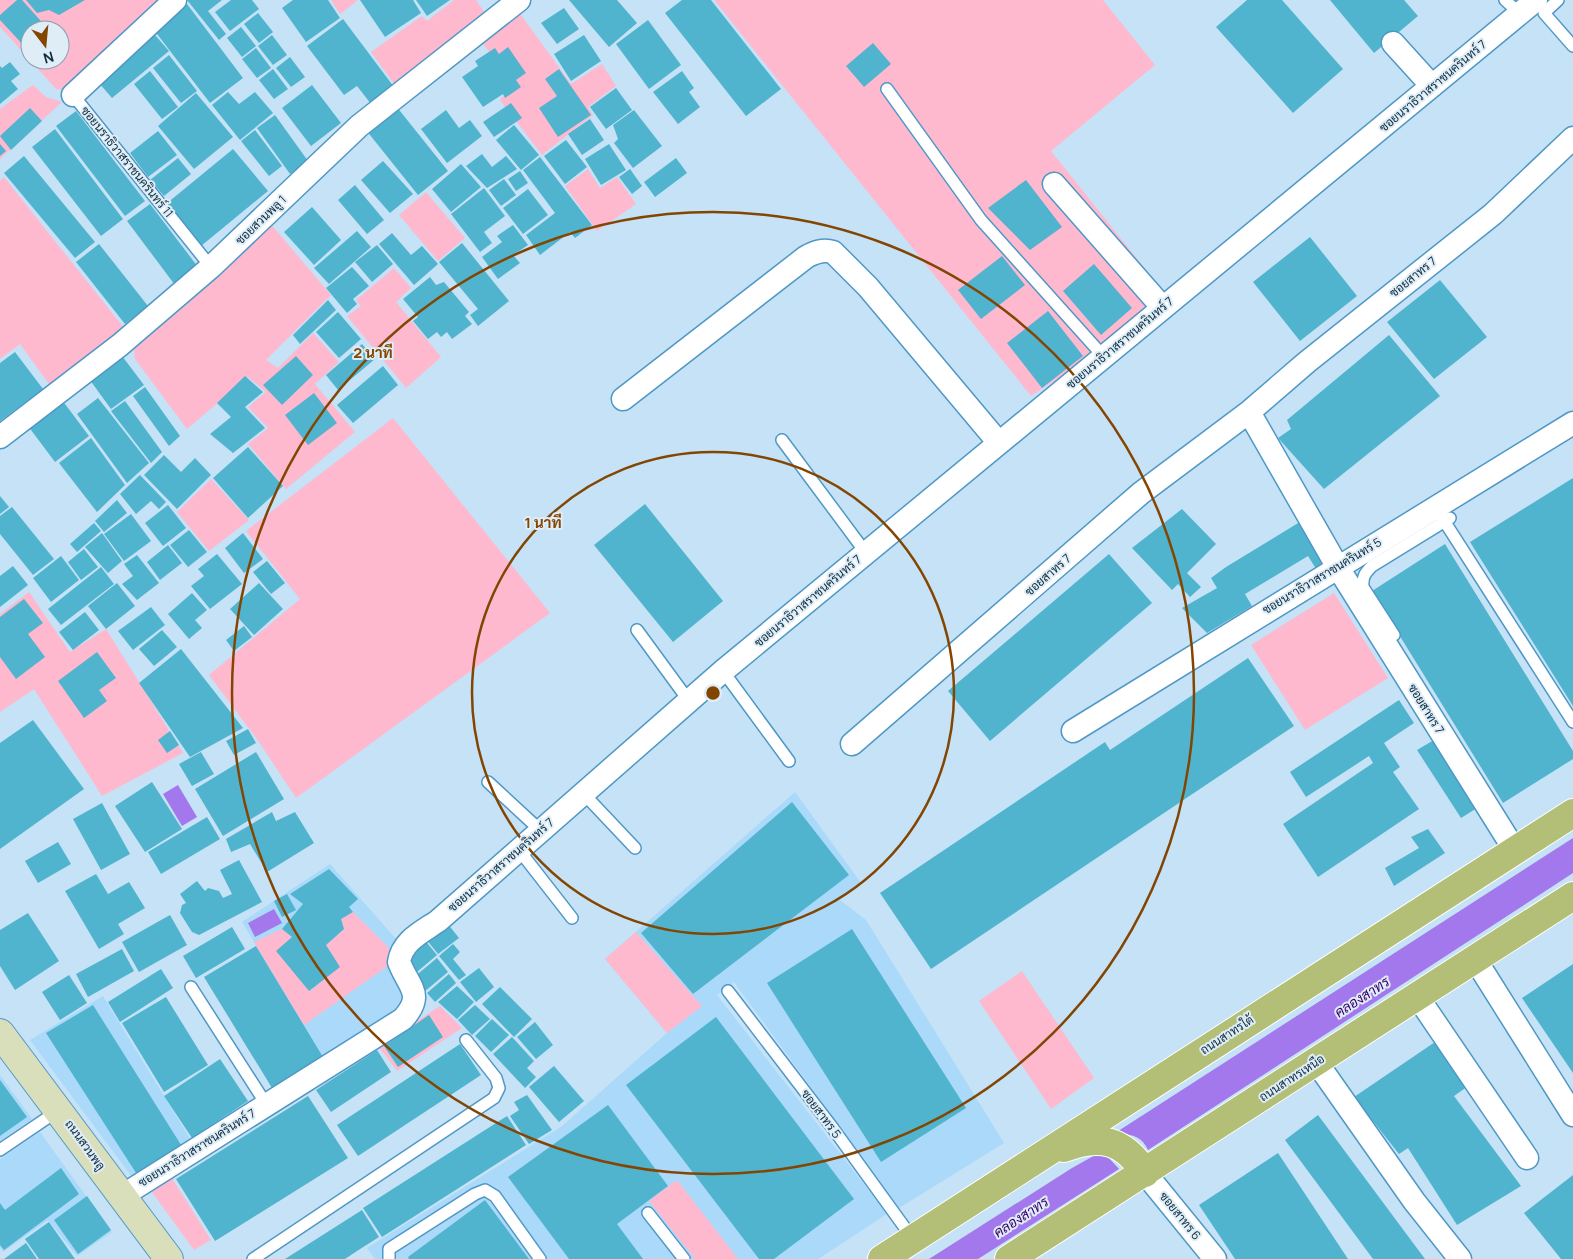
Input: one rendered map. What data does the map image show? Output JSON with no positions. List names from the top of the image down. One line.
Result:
{"streets":{"main road":["ถนนสาทรใต้","ถนนสาทรเหนือ","ถนนสวนพลู"],"street":["ซอยนราธิวาสราชนครินทร์ 7","ซอยนราธิวาสราชนครินทร์ 11","ซอยสวนพลู 1","ซอยสาทร 7","ซอยนราธิวาสราชนครินทร์ 5","ซอยสาทร 6"],"lane":["ซอยสาทร 5"]},"crossings":[["ซอยนราธิวาสราชนครินทร์ 7","ถนนสวนพลู"],["ซอยนราธิวาสราชนครินทร์ 11","ซอยสวนพลู 1"],["ซอยสาทร 7","ซอยนราธิวาสราชนครินทร์ 5"],["ซอยสาทร 7","ถนนสาทรใต้"],["ถนนสาทรใต้","ซอยสาทร 5"],["ถนนสาทรเหนือ","ซอยสาทร 6"]],"water":["คลองสาทร"],"north":"bottom","rings":["2 นาที","1 นาที"]}
